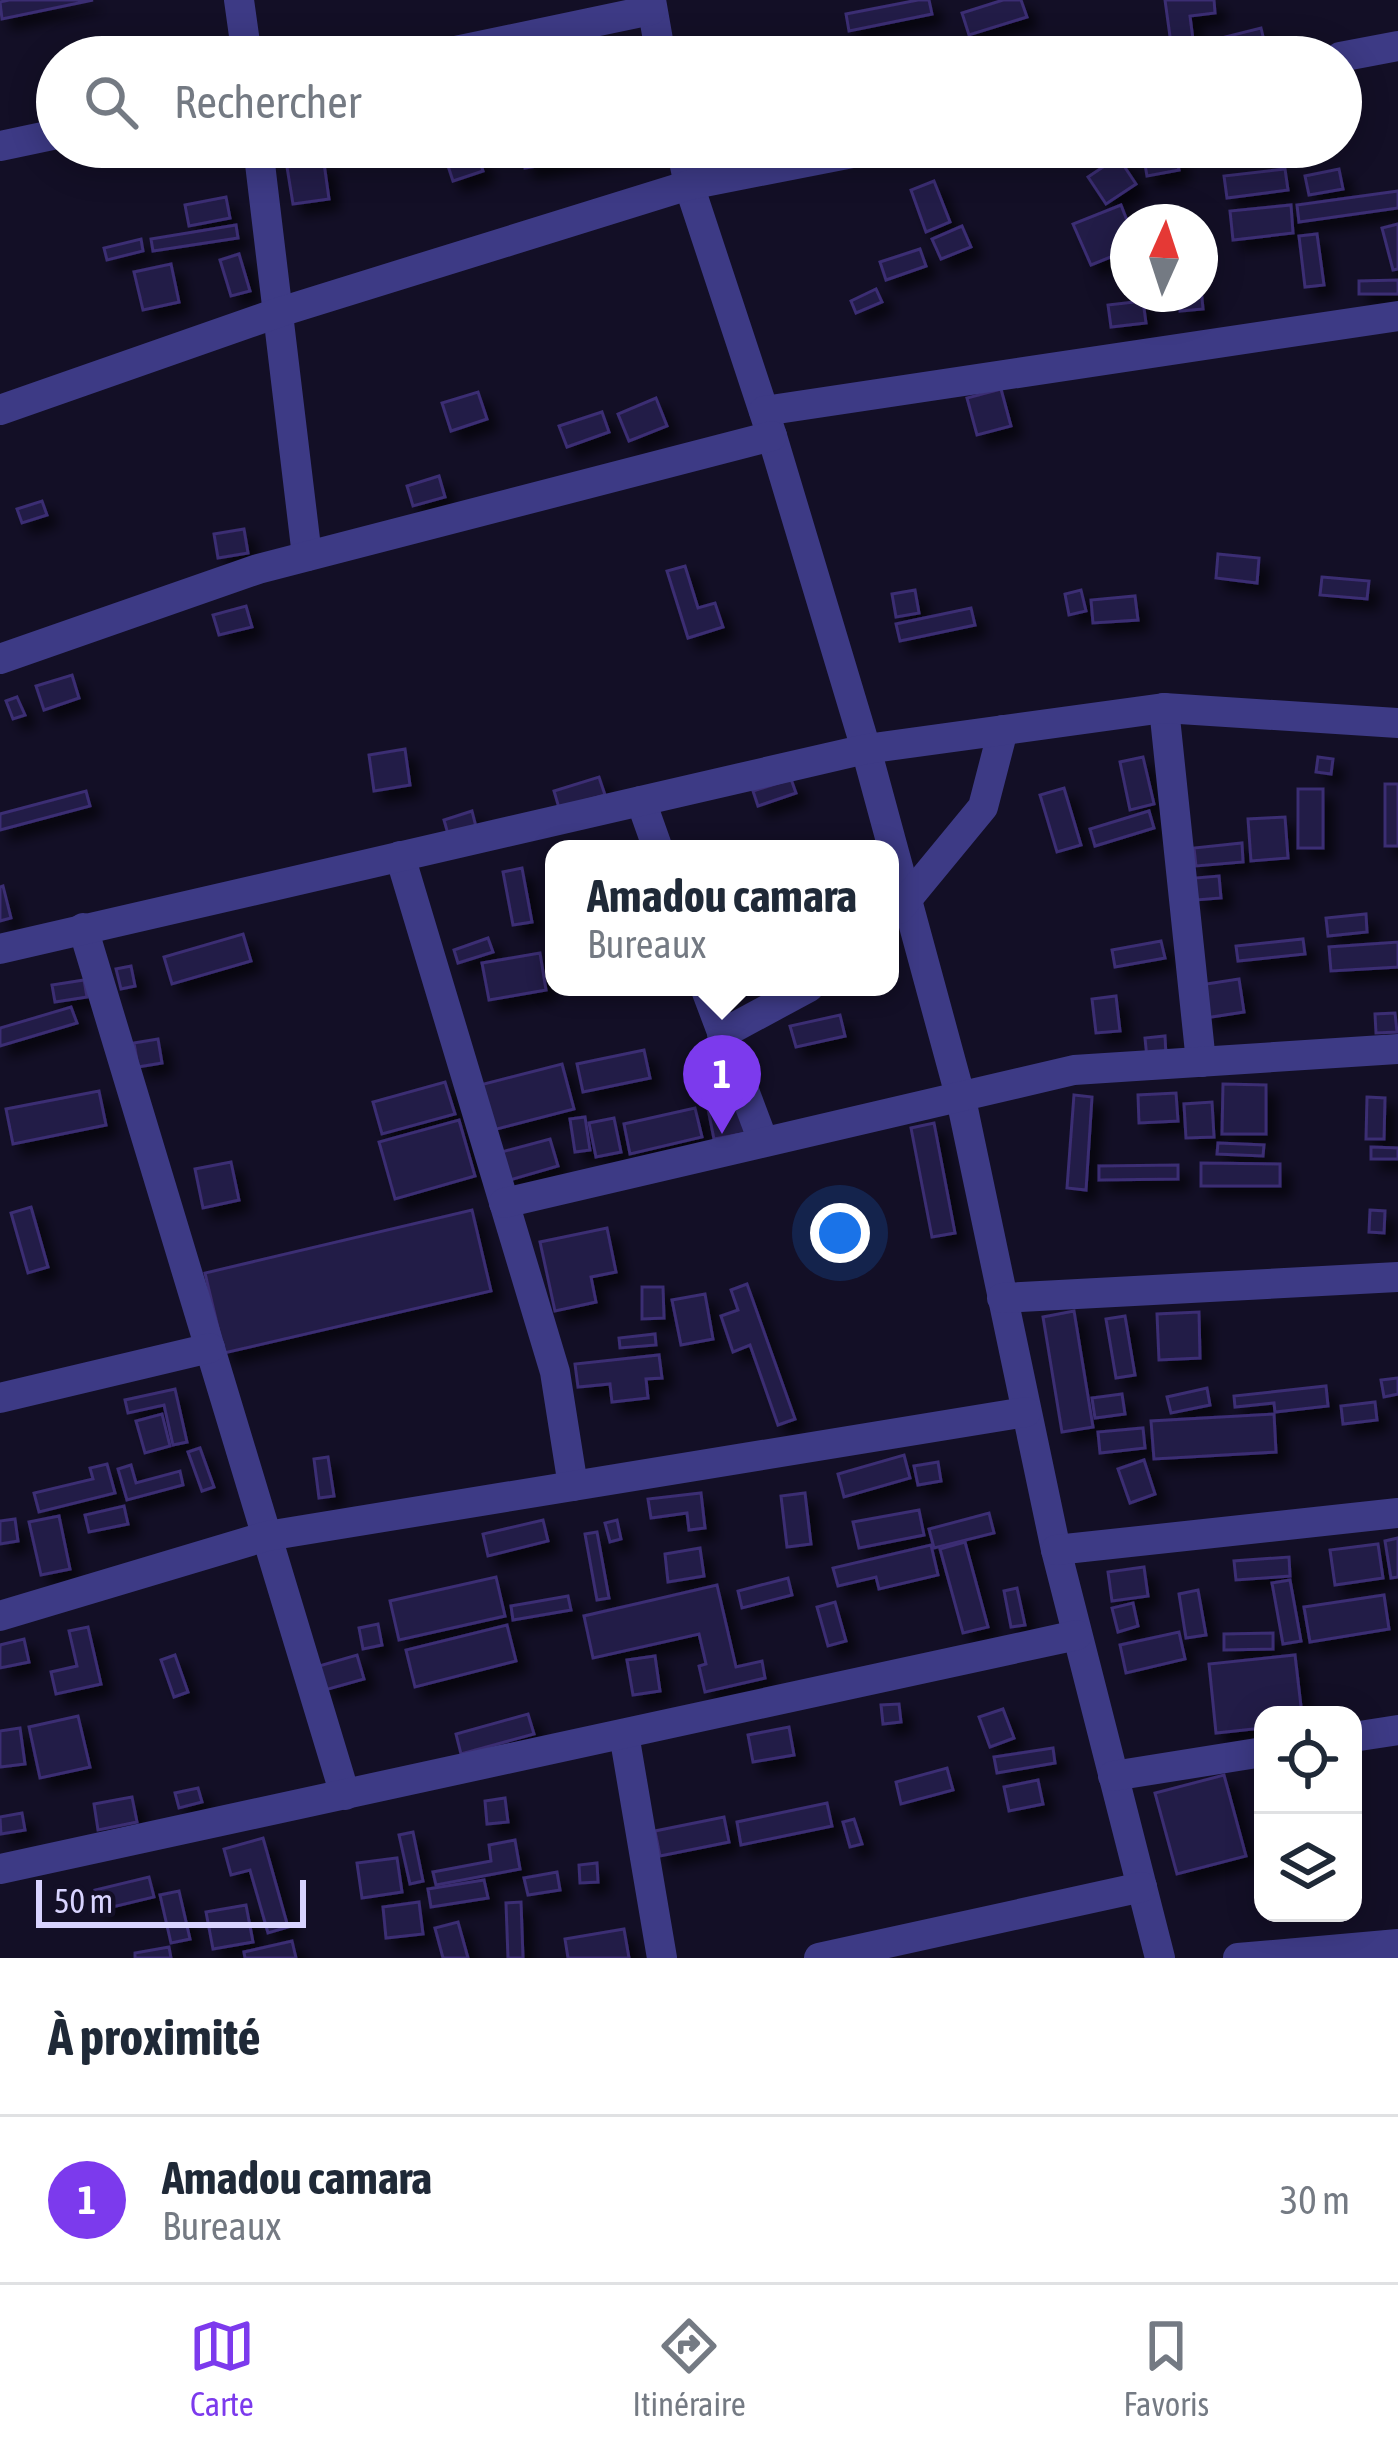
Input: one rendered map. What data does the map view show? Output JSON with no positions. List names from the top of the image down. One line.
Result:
{"scale_bar":"50 m","north":"top","page":{"search":"Rechercher","popup":["Amadou camara","Bureaux"],"pins":"1","scale":"50 m","heading":"À proximité","list":[{"mark":"1","name":"Amadou camara","note":"Bureaux","value":"30 m"}],"nav":["Carte","Itinéraire","Favoris"]}}
